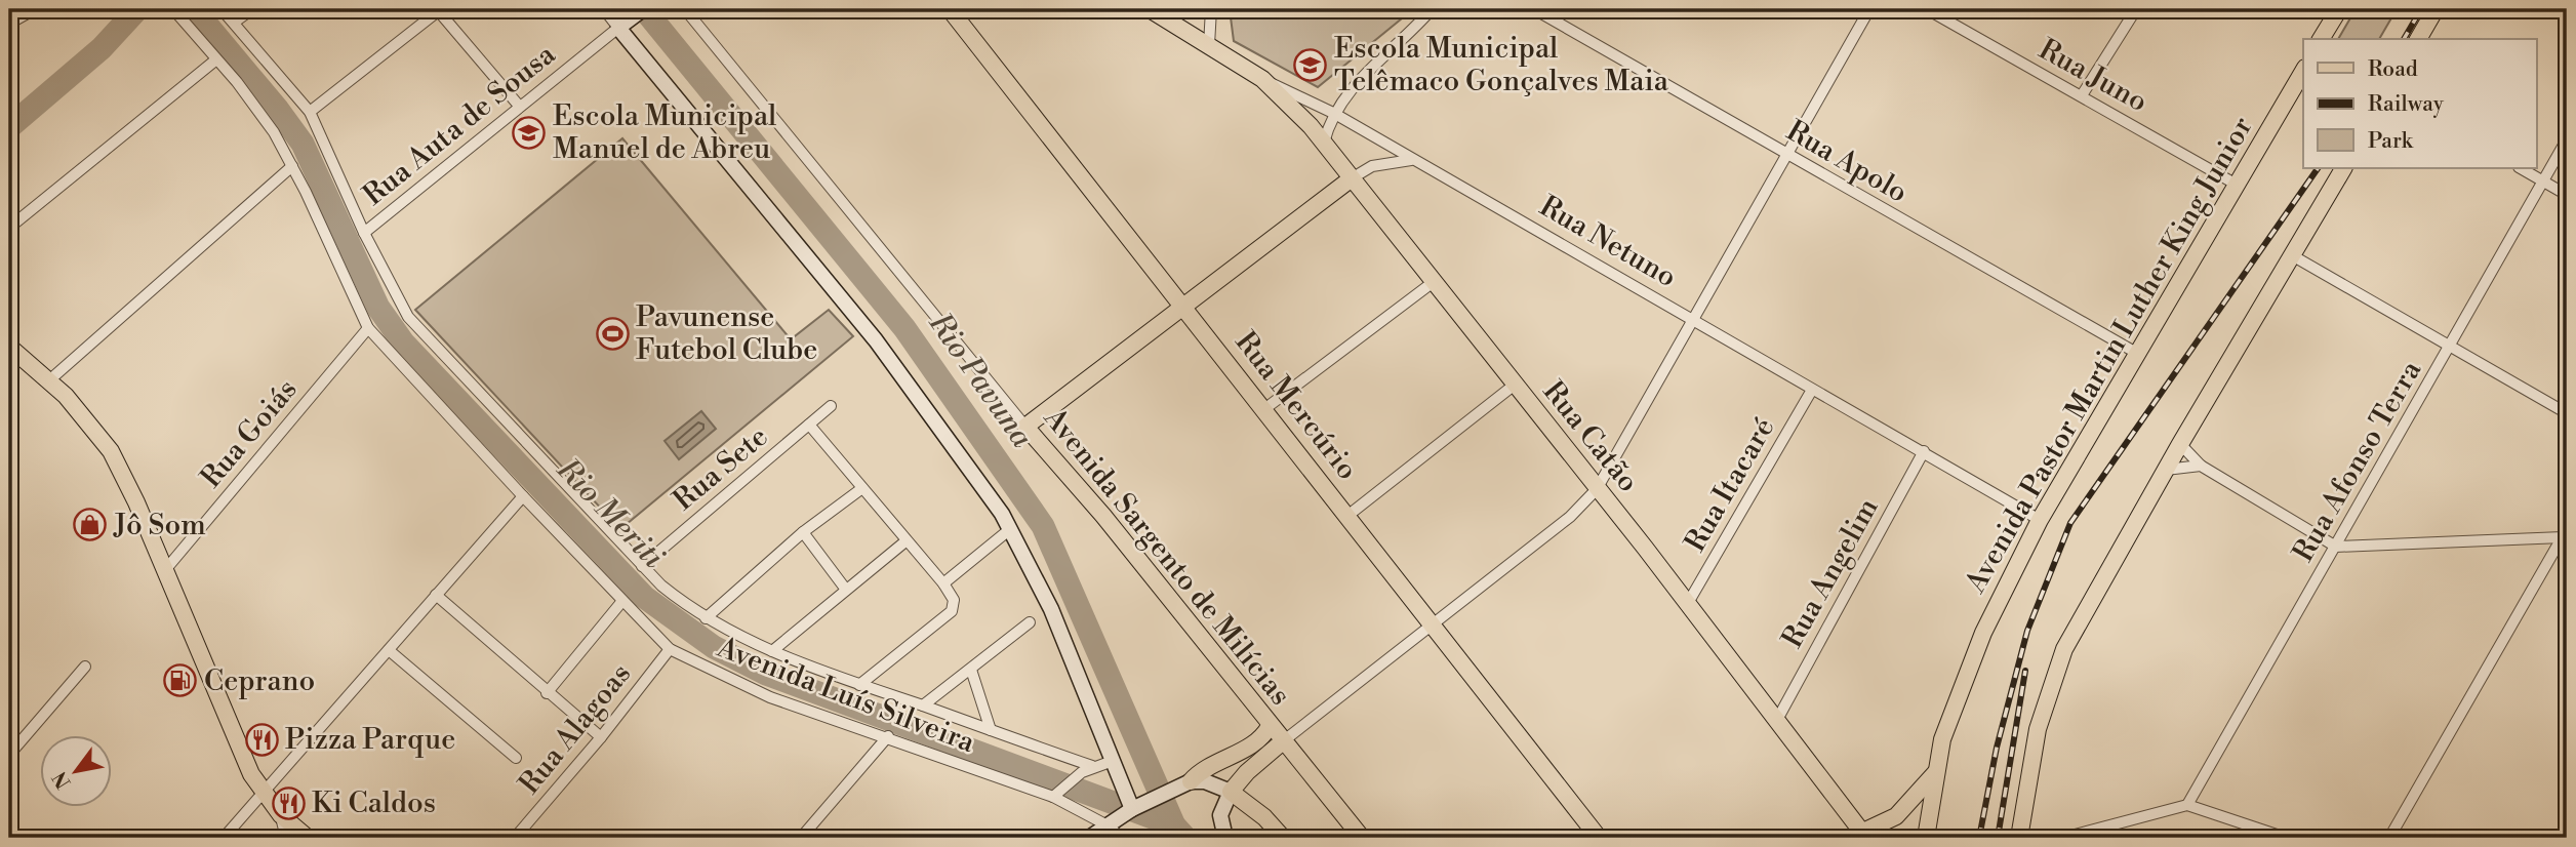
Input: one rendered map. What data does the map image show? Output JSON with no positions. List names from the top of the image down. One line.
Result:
{"streets":{"main road":["Rua Netuno","Avenida Pastor Martin Luther King Junior","Rua Mercúrio","Rua Catão","Avenida Sargento de Milícias"],"street":["Rua Juno","Rua Auta de Sousa","Rua Apolo","Rua Goiás","Rua Afonso Terra","Rua Sete","Rua Itacaré","Rua Angelim","Avenida Luís Silveira","Rua Alagoas"]},"crossings":[["Rua Juno","Avenida Pastor Martin Luther King Junior"],["Rua Auta de Sousa","Avenida Luís Silveira"],["Rua Apolo","Avenida Pastor Martin Luther King Junior"],["Rua Netuno","Avenida Pastor Martin Luther King Junior"],["Rua Netuno","Rua Catão"],["Rua Netuno","Rua Itacaré"],["Rua Netuno","Rua Angelim"],["Rua Goiás","Avenida Luís Silveira"],["Rua Catão","Rua Itacaré"],["Rua Catão","Rua Angelim"],["Rua Sete","Avenida Luís Silveira"],["Avenida Luís Silveira","Rua Alagoas"]],"water":["Rio Pavuna","Rio Meriti"],"places":{"school or university":["Escola Municipal Telêmaco Gonçalves Maia","Escola Municipal Manuel de Abreu"],"sports":["Pavunense Futebol Clube"],"shop":["Jô Som"],"fuel station":["Ceprano"],"restaurant":["Pizza Parque","Ki Caldos"]},"legend":["Road","Railway","Park"],"north":"bottom left"}
